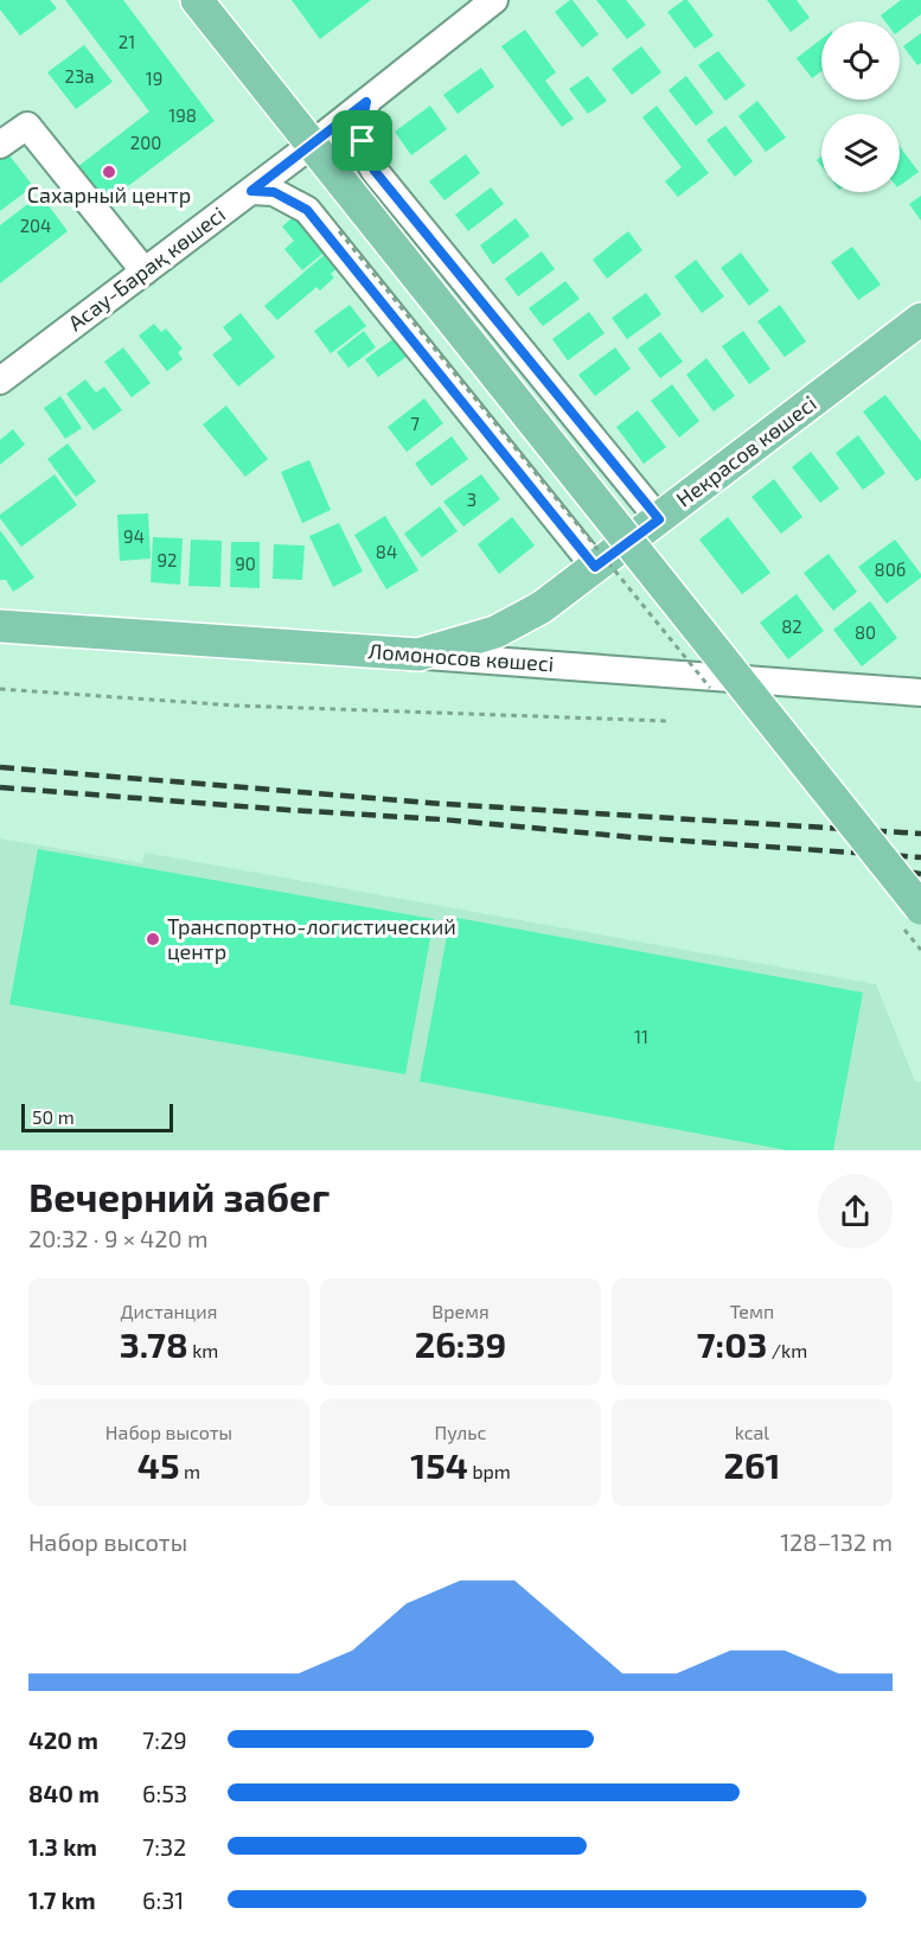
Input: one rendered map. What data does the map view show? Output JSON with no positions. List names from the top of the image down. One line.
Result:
{"streets":{"main road":["Некрасов көшесі","Ломоносов көшесі"],"street":["Асау-Барақ көшесі"]},"crossings":[["Некрасов көшесі","Ломоносов көшесі"]],"places":["Сахарный центр","Транспортно-логистический центр"],"house_numbers":["21","23а","19","198","200","204","7","3","94","84","92","90","80б","82","80","11"],"scale_bar":"50 m","page":{"scale":"50 m","heading":["Вечерний забег","20:32 · 9 × 420 m"],"stats":[["Дистанция","3.78 km"],["Время","26:39"],["Темп","7:03 /km"],["Набор высоты","45 m"],["Пульс","154 bpm"],["kcal","261"]],"chart":["Набор высоты","128–132 m"],"list":[{"name":"420 m","note":"7:29"},{"name":"840 m","note":"6:53"},{"name":"1.3 km","note":"7:32"},{"name":"1.7 km","note":"6:31"}]}}
